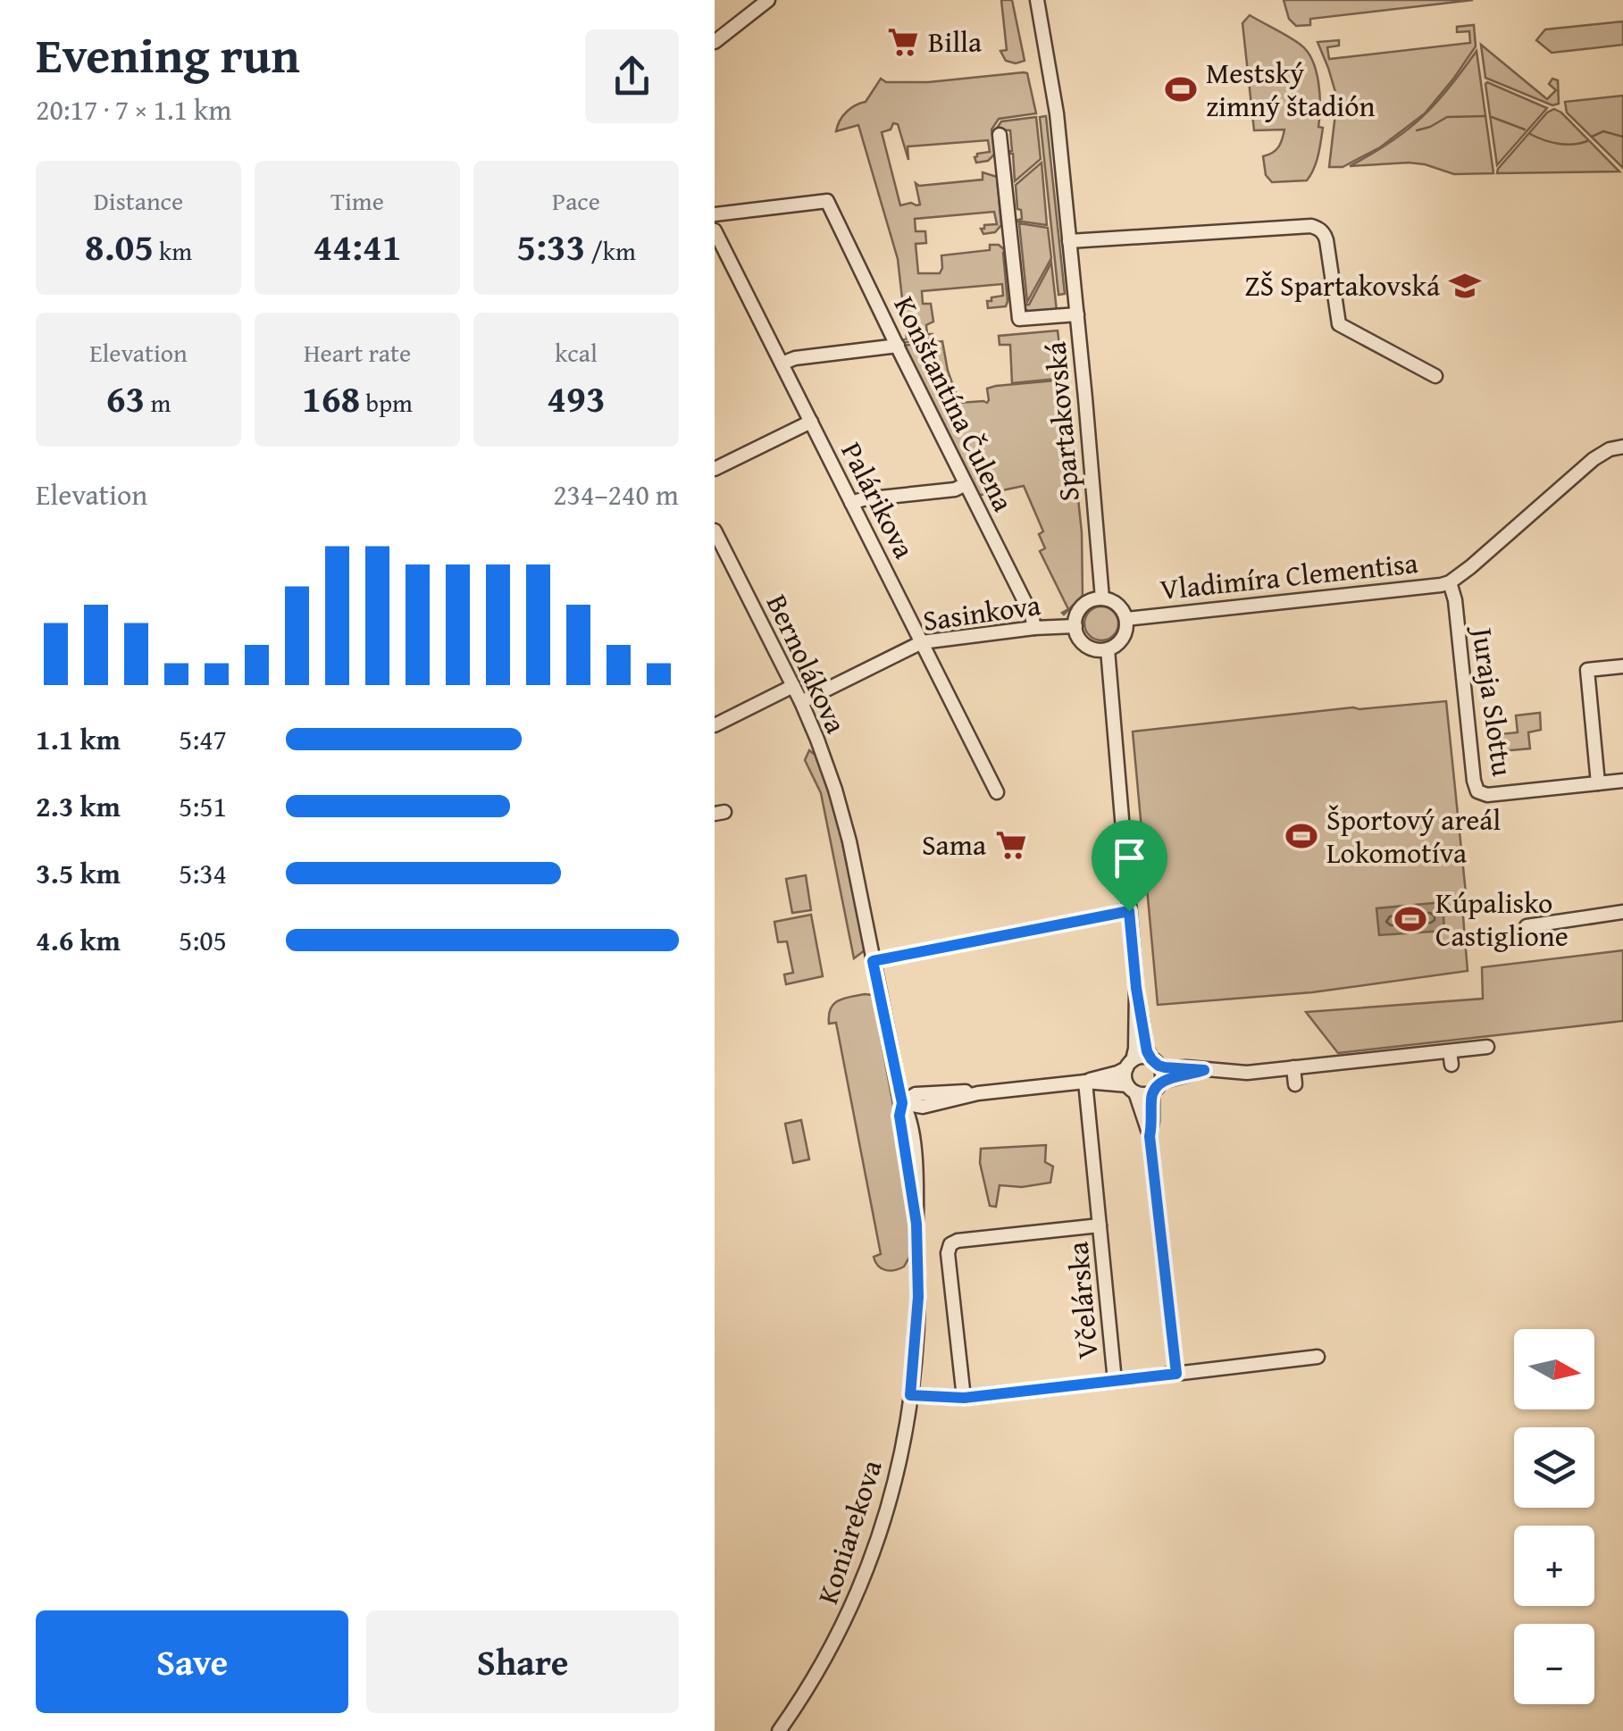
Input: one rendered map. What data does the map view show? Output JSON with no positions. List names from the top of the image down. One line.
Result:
{"streets":{"street":["Konštantína Čulena","Spartakovská","Palárikova","Vladimíra Clementisa","Sasinkova","Bernolákova","Juraja Slottu","Včelárska","Koniarekova"]},"crossings":[["Konštantína Čulena","Sasinkova"],["Spartakovská","Vladimíra Clementisa"],["Spartakovská","Sasinkova"],["Palárikova","Sasinkova"],["Vladimíra Clementisa","Sasinkova"],["Vladimíra Clementisa","Juraja Slottu"],["Sasinkova","Bernolákova"],["Bernolákova","Koniarekova"],["Včelárska","Koniarekova"]],"places":{"supermarket":["Billa","Sama"],"sports":["Mestský zimný štadión","Športový areál Lokomotíva","Kúpalisko Castiglione"],"school or university":["ZŠ Spartakovská"]},"north":"right","page":{"heading":["Evening run","20:17 · 7 × 1.1 km"],"stats":[["Distance","8.05 km"],["Time","44:41"],["Pace","5:33 /km"],["Elevation","63 m"],["Heart rate","168 bpm"],["kcal","493"]],"chart":["Elevation","234–240 m"],"list":[{"name":"1.1 km","note":"5:47"},{"name":"2.3 km","note":"5:51"},{"name":"3.5 km","note":"5:34"},{"name":"4.6 km","note":"5:05"}],"map_buttons":["+","−"],"buttons":["Save","Share"]}}
